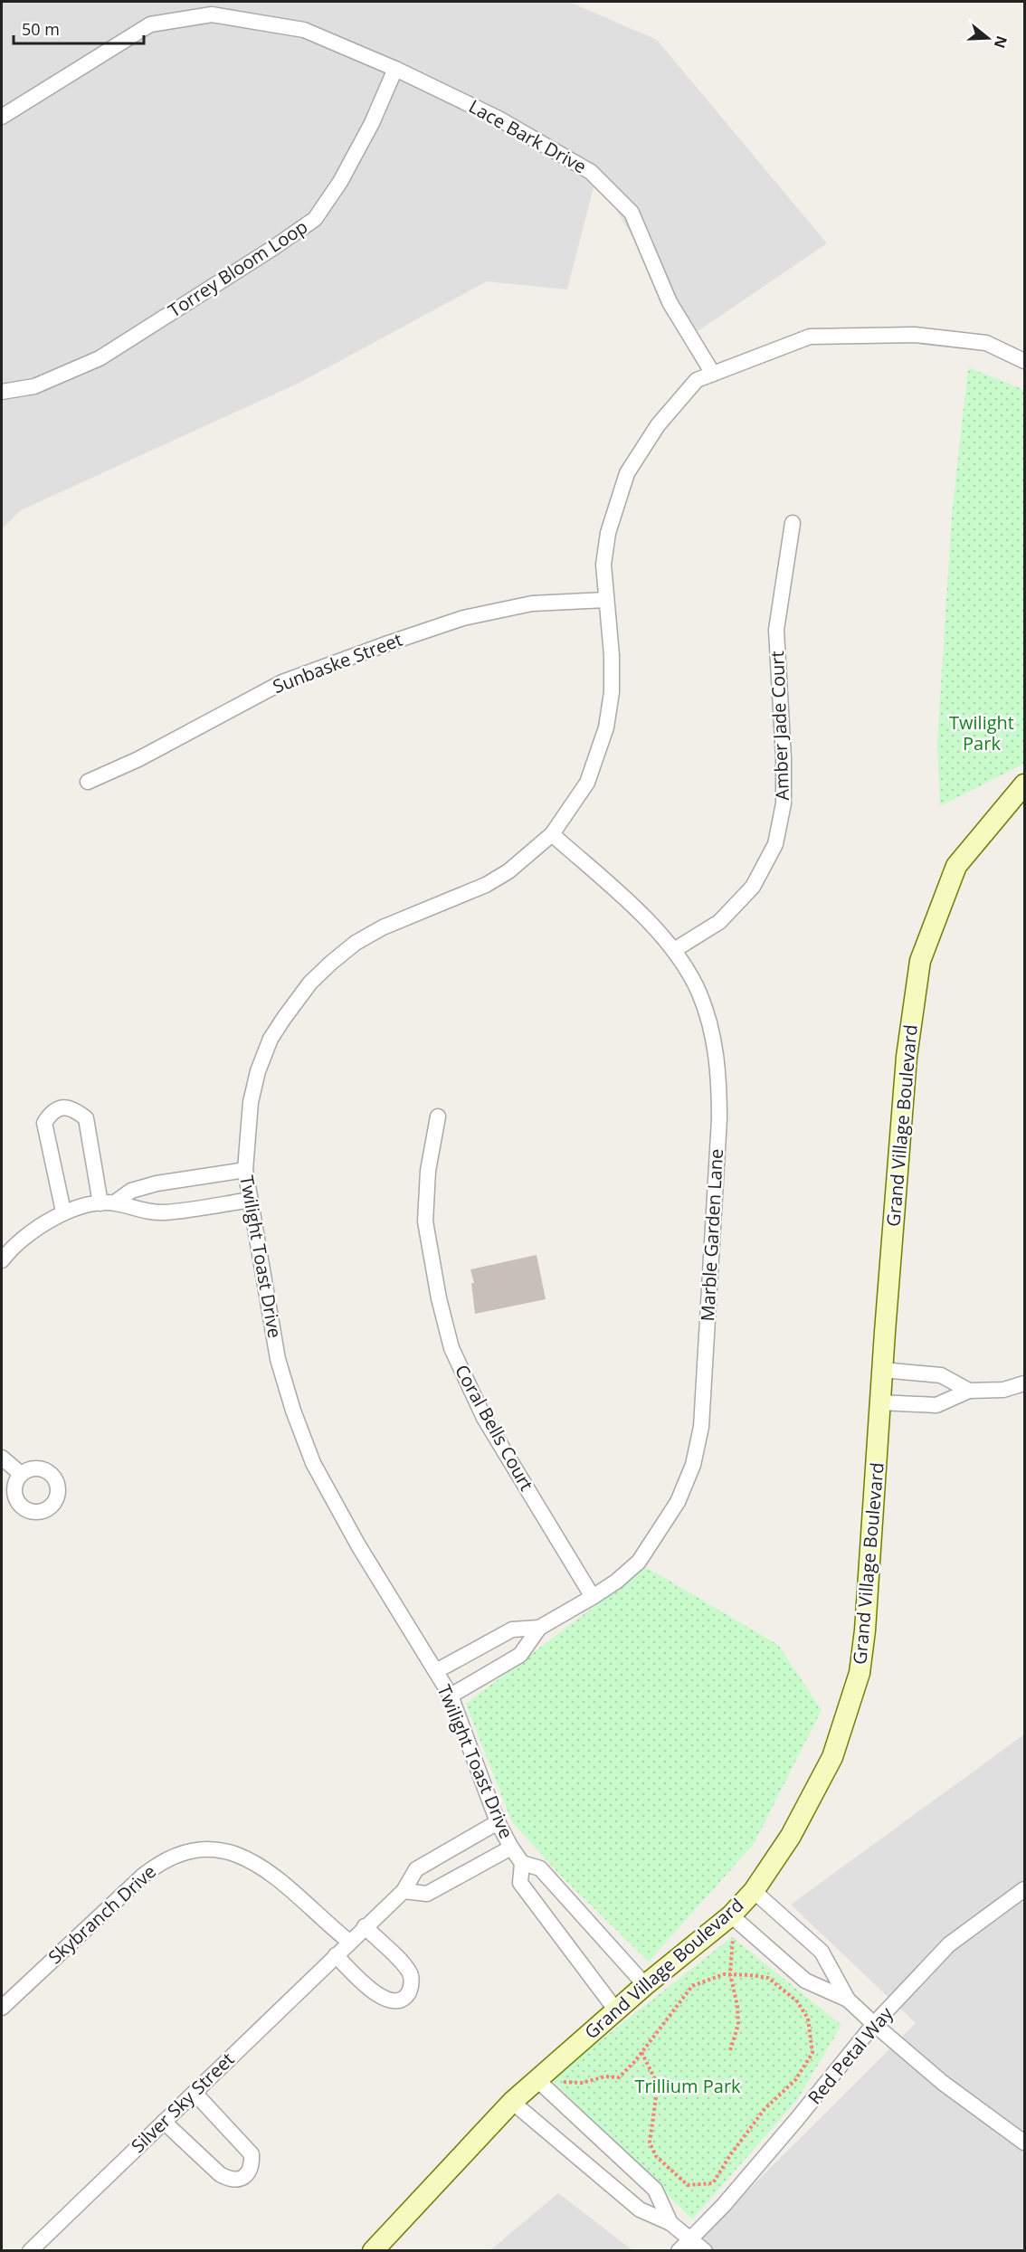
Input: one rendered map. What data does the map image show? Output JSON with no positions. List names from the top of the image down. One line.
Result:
{"streets":{"street":["Lace Bark Drive","Torrey Bloom Loop","Sunbaske Street","Amber Jade Court","Grand Village Boulevard","Marble Garden Lane","Twilight Toast Drive","Coral Bells Court","Skybranch Drive","Red Petal Way","Silver Sky Street"]},"crossings":[["Lace Bark Drive","Torrey Bloom Loop"],["Lace Bark Drive","Twilight Toast Drive"],["Sunbaske Street","Twilight Toast Drive"],["Amber Jade Court","Marble Garden Lane"],["Grand Village Boulevard","Twilight Toast Drive"],["Marble Garden Lane","Twilight Toast Drive"],["Marble Garden Lane","Coral Bells Court"],["Twilight Toast Drive","Silver Sky Street"],["Skybranch Drive","Silver Sky Street"]],"parks":["Twilight Park","Trillium Park"],"scale_bar":"50 m","north":"right"}
